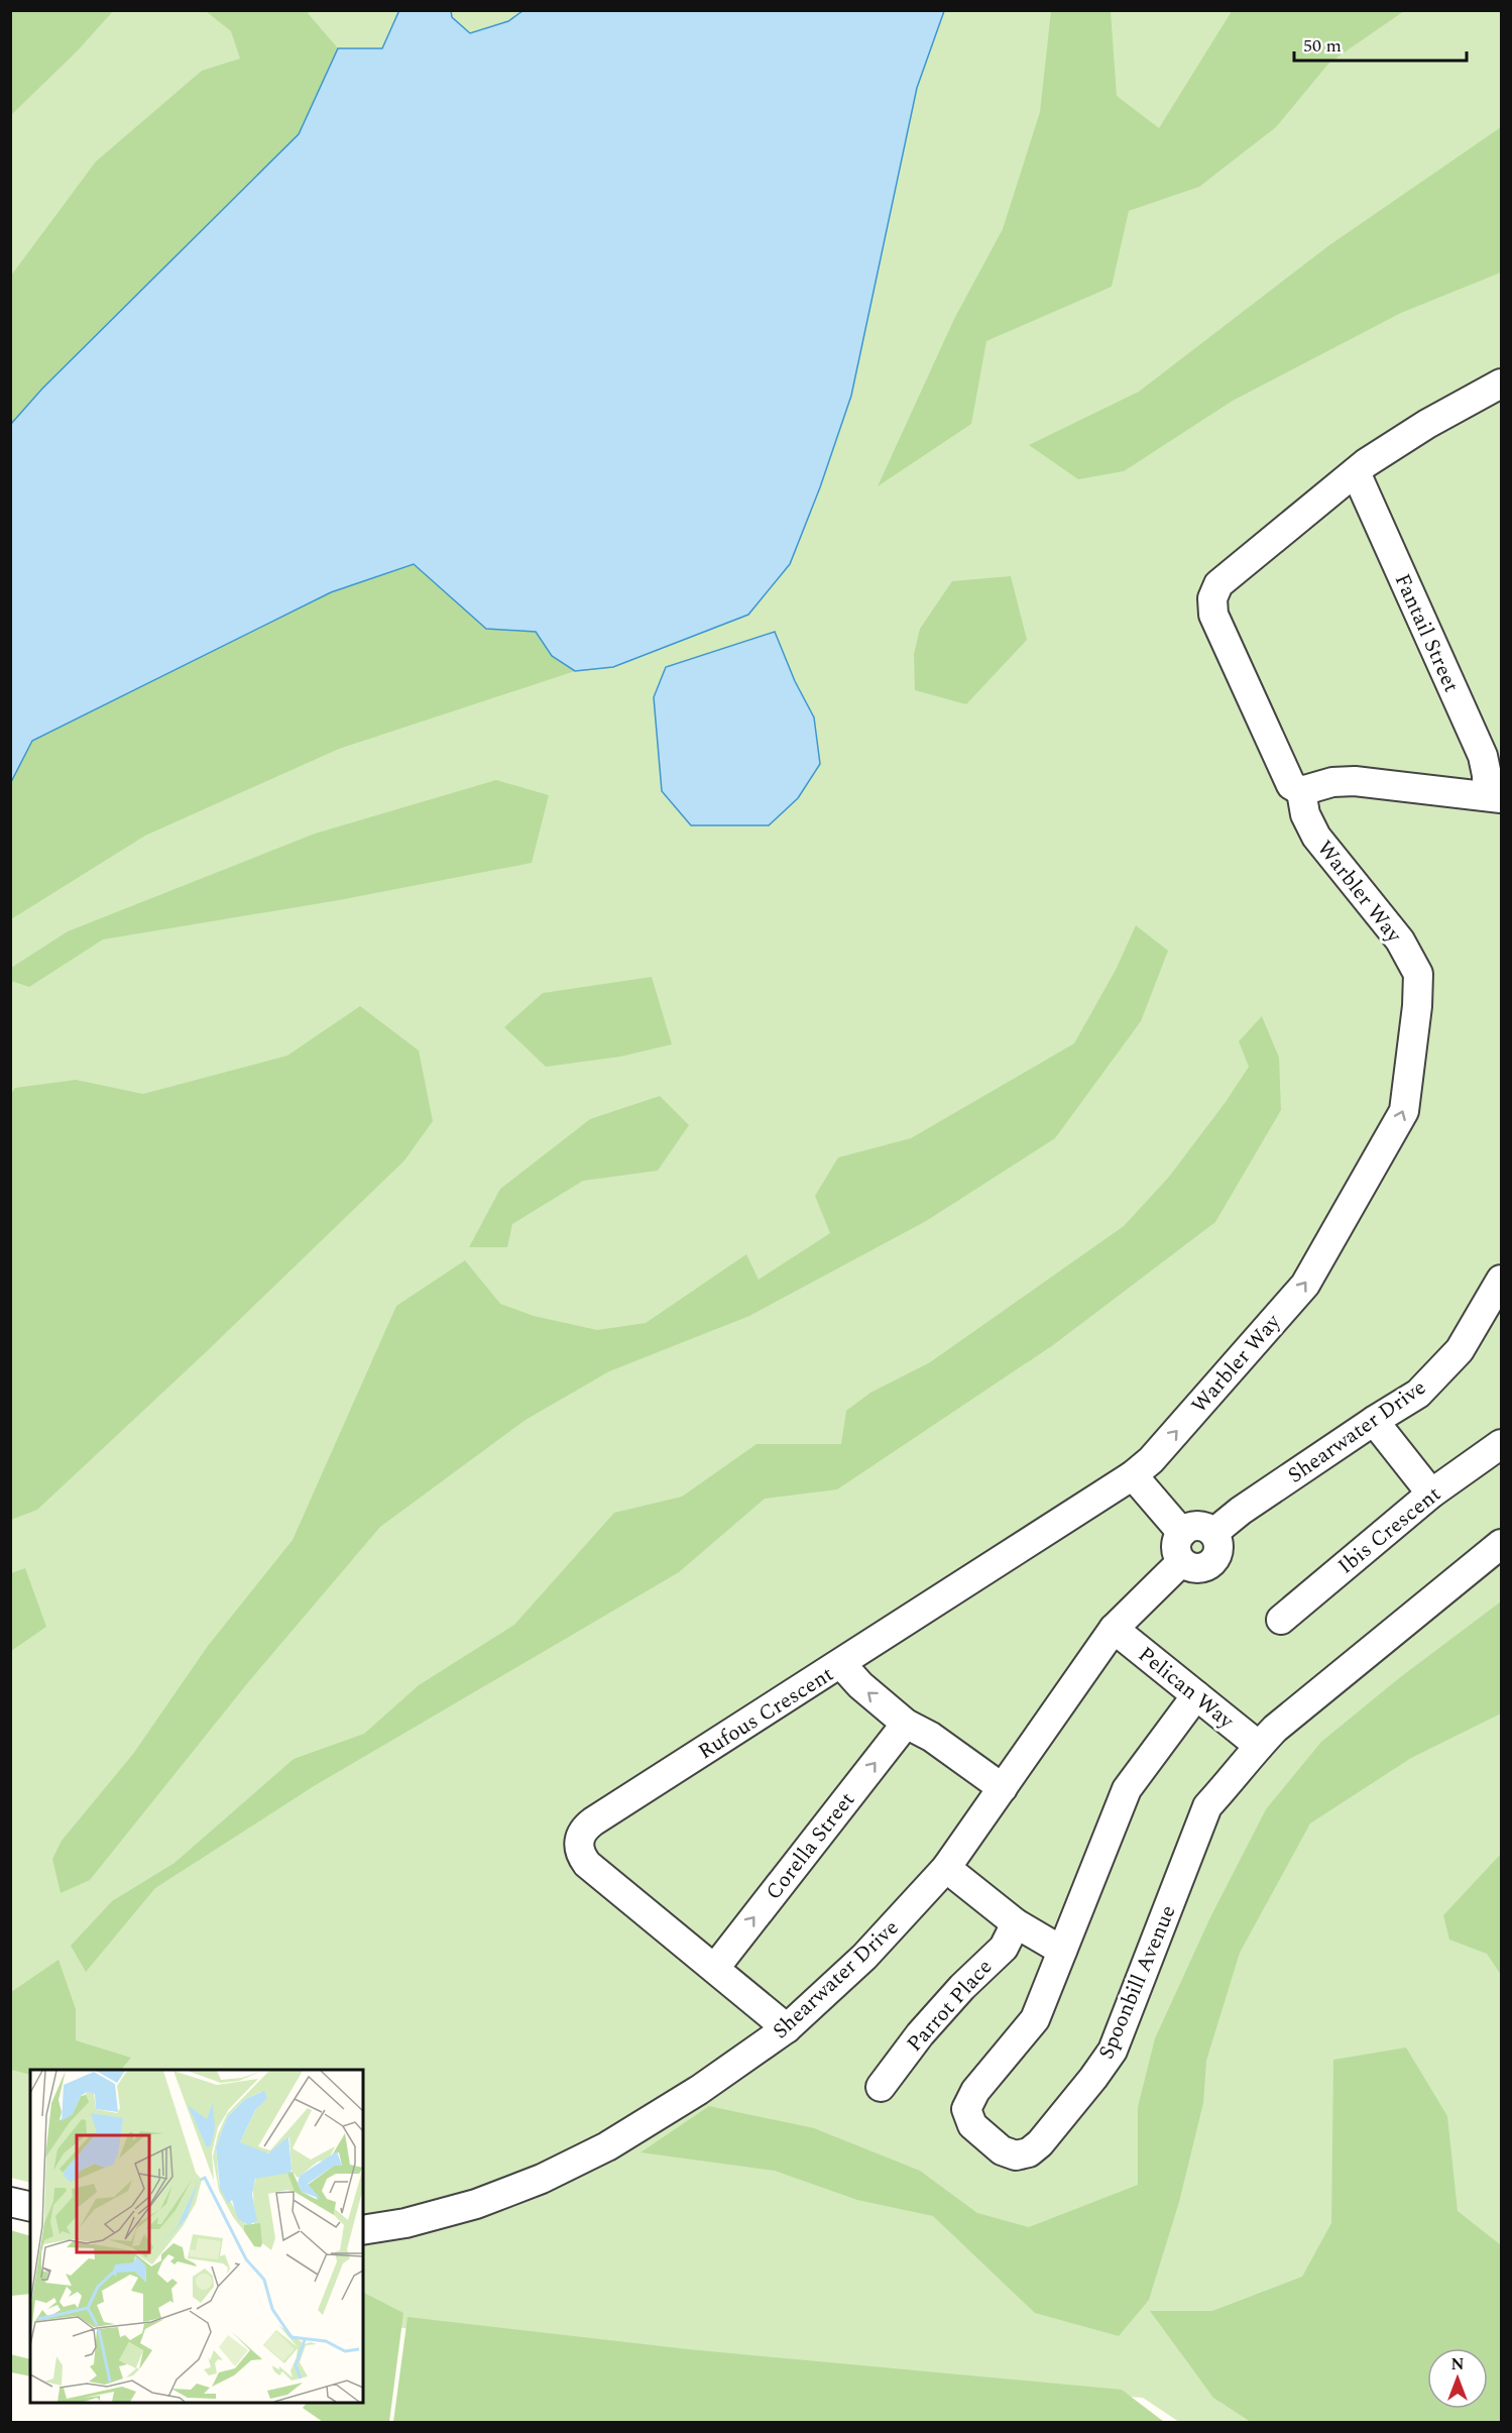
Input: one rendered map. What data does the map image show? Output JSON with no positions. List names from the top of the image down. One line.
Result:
{"streets":{"street":["Fantail Street","Warbler Way","Shearwater Drive","Ibis Crescent","Pelican Way","Rufous Crescent","Corella Street","Spoonbill Avenue","Parrot Place"]},"crossings":[["Fantail Street","Warbler Way"],["Warbler Way","Rufous Crescent"],["Shearwater Drive","Pelican Way"],["Shearwater Drive","Rufous Crescent"],["Pelican Way","Spoonbill Avenue"],["Rufous Crescent","Corella Street"]],"one_way":["Warbler Way","Corella Street"],"scale_bar":"50 m","north":"top"}
